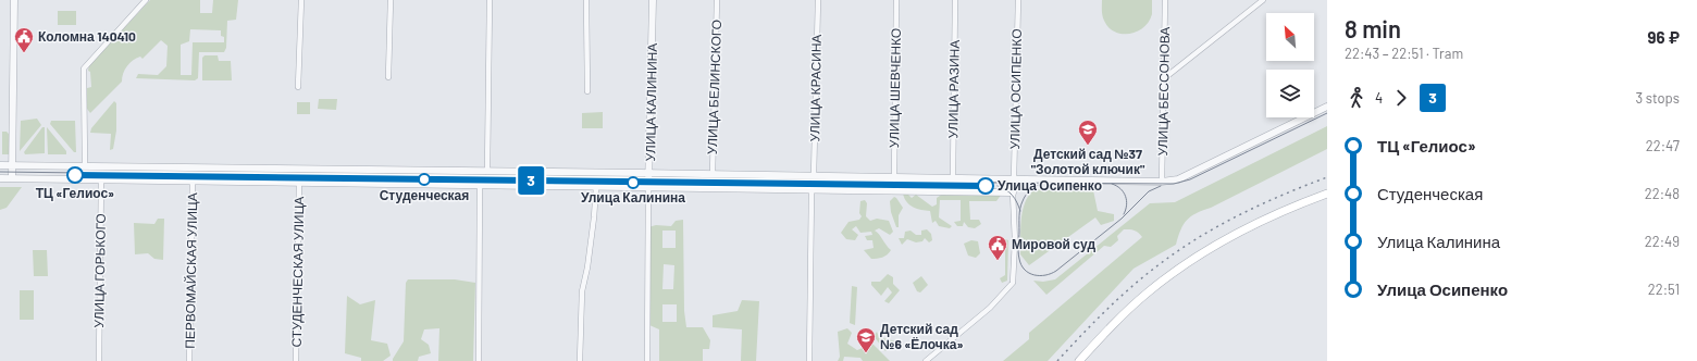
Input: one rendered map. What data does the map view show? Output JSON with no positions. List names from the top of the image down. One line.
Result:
{"streets":{"street":["УЛИЦА БЕЛИНСКОГО","УЛИЦА КРАСИНА","УЛИЦА ШЕВЧЕНКО","УЛИЦА РАЗИНА","УЛИЦА ОСИПЕНКО","УЛИЦА БЕССОНОВА","УЛИЦА КАЛИНИНА","УЛИЦА ГОРЬКОГО","ПЕРВОМАЙСКАЯ УЛИЦА","СТУДЕНЧЕСКАЯ УЛИЦА"]},"places":{"public building":["Коломна 140410","Мировой суд"],"school or university":["Детский сад №37 \"Золотой ключик\"","Детский сад №6 «Ёлочка»"],"other":["ТЦ «Гелиос»","Студенческая","Улица Калинина","Улица Осипенко"]},"lines":["tram line 3"],"north":"top left","page":{"on_map":"3","heading":["8 min","22:43 – 22:51 · Tram","96 ₽"],"legs":["4","3","3 stops"],"list":[{"name":"ТЦ «Гелиос»","value":"22:47"},{"name":"Студенческая","value":"22:48"},{"name":"Улица Калинина","value":"22:49"},{"name":"Улица Осипенко","value":"22:51"}]}}
